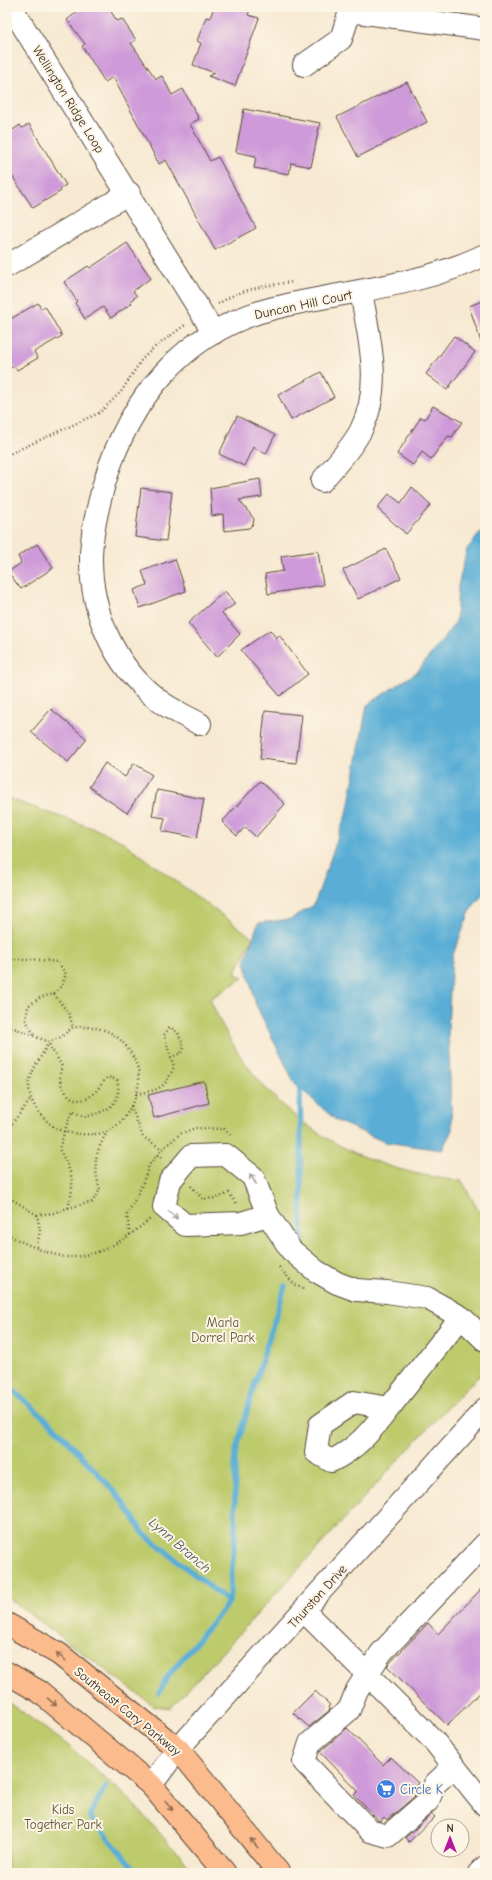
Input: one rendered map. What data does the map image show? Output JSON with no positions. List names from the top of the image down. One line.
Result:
{"streets":{"main road":["Southeast Cary Parkway"],"street":["Wellington Ridge Loop","Duncan Hill Court","Thurston Drive"]},"crossings":[["Wellington Ridge Loop","Duncan Hill Court"],["Thurston Drive","Southeast Cary Parkway"]],"water":["Lynn Branch"],"parks":["Marla Dorrel Park","Kids Together Park"],"places":{"supermarket":["Circle K"]},"north":"top"}
